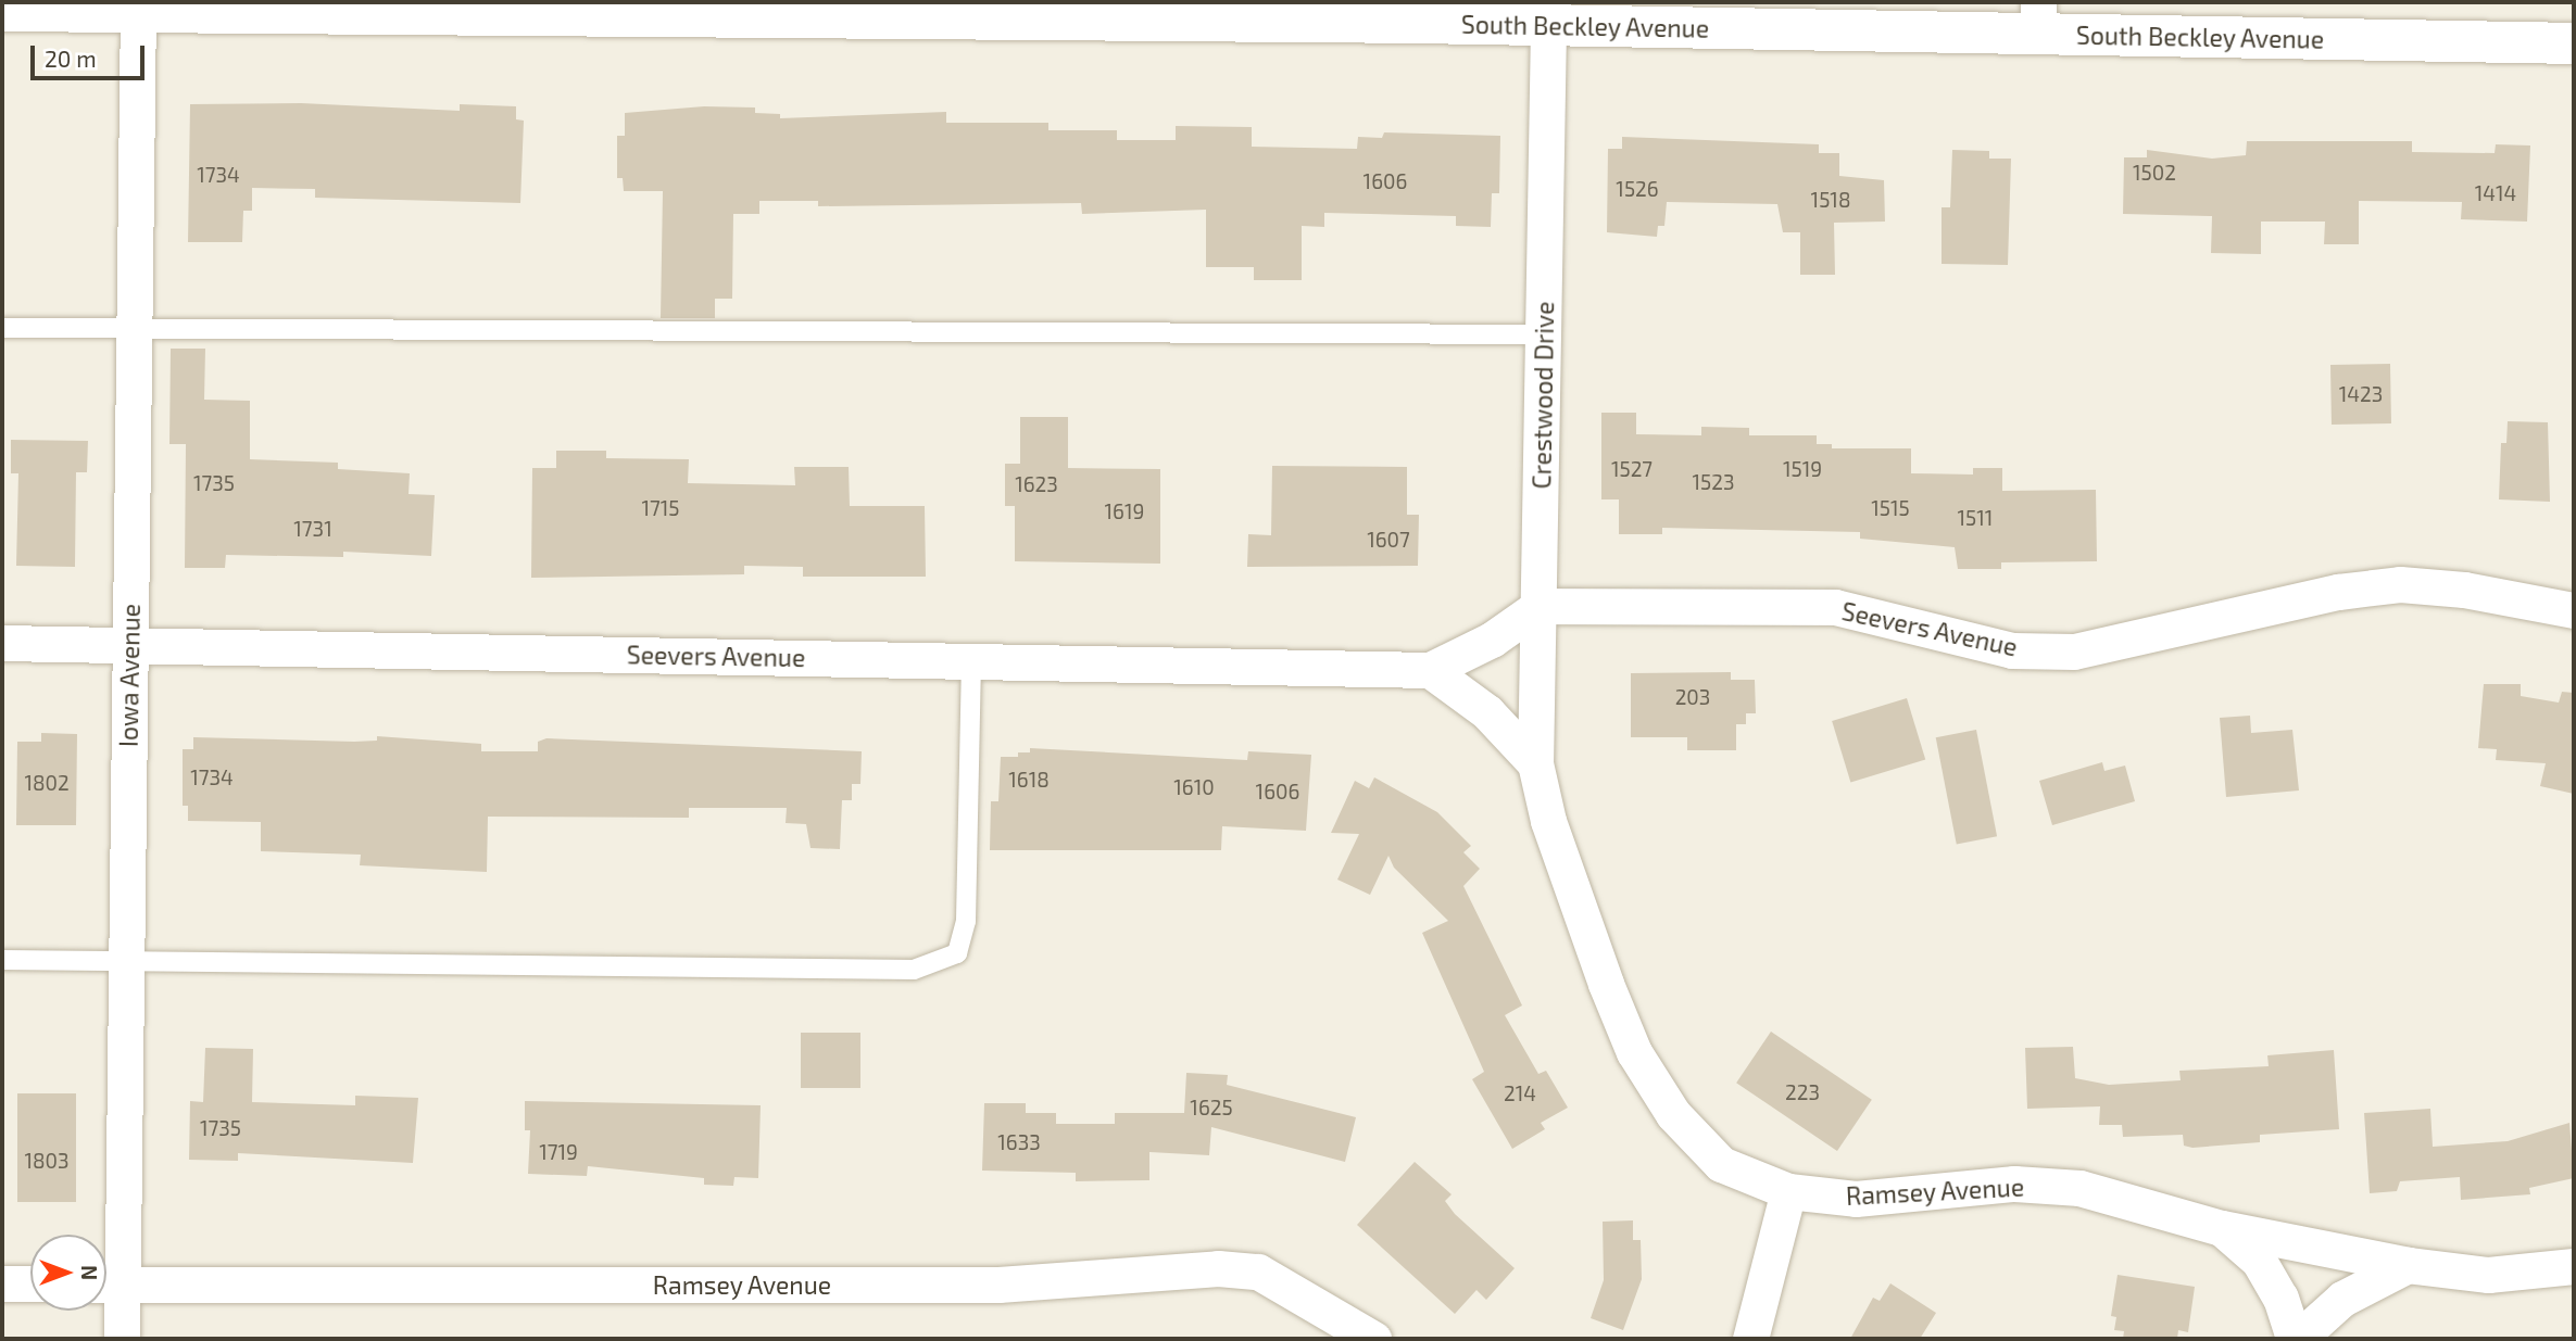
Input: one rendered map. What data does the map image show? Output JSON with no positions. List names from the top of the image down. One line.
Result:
{"streets":{"street":["South Beckley Avenue","Crestwood Drive","Seevers Avenue","Iowa Avenue","Ramsey Avenue"]},"crossings":[["South Beckley Avenue","Crestwood Drive"],["South Beckley Avenue","Iowa Avenue"],["Crestwood Drive","Seevers Avenue"],["Crestwood Drive","Ramsey Avenue"],["Seevers Avenue","Iowa Avenue"],["Iowa Avenue","Ramsey Avenue"]],"house_numbers":["1502","1734","1606","1526","1414","1518","1423","1527","1519","1523","1735","1623","1715","1515","1619","1511","1731","1607","203","1734","1618","1802","1610","1606","223","214","1625","1735","1633","1719","1803"],"scale_bar":"20 m","north":"right"}
